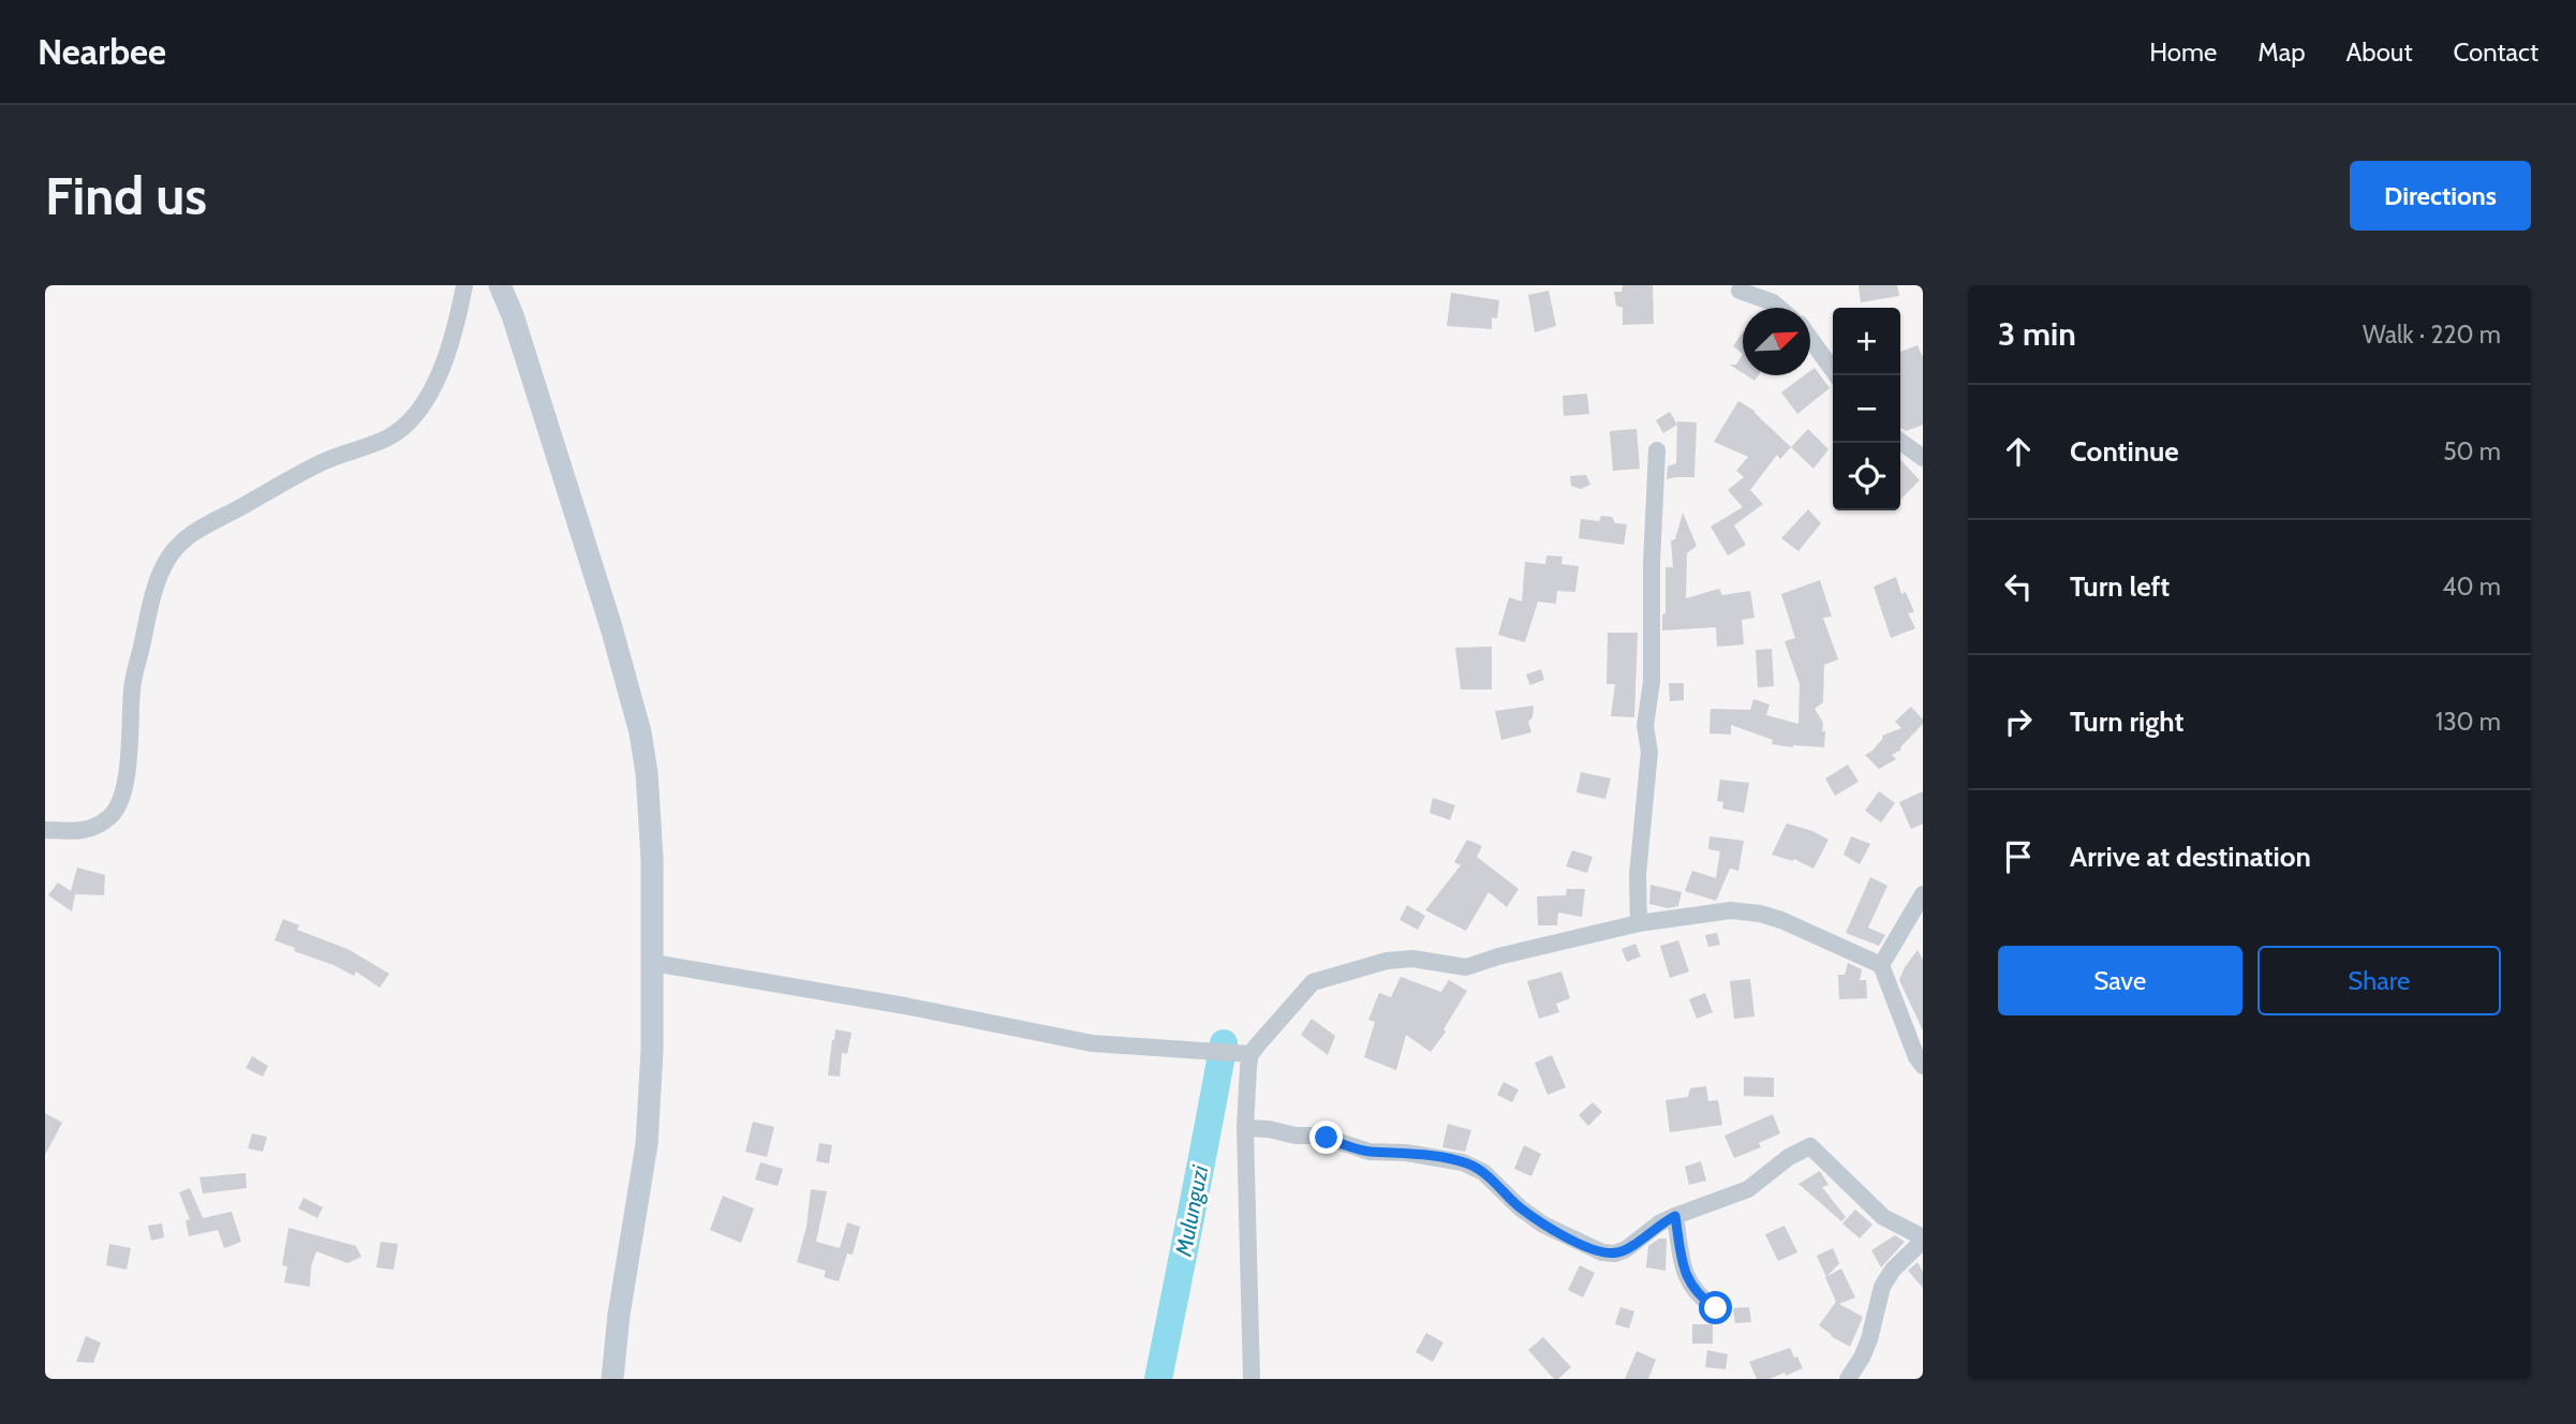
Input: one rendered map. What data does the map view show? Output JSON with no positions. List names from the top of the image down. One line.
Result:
{"water":["Mulunguzi"],"north":"top right","page":{"header":"Nearbee","nav":["Home","Map","About","Contact"],"buttons":["Directions",["Save","Share"]],"title":"Find us","heading":["3 min","Walk · 220 m"],"map_buttons":["+","−"],"list":[["Continue","50 m"],["Turn left","40 m"],["Turn right","130 m"],"Arrive at destination"]}}
